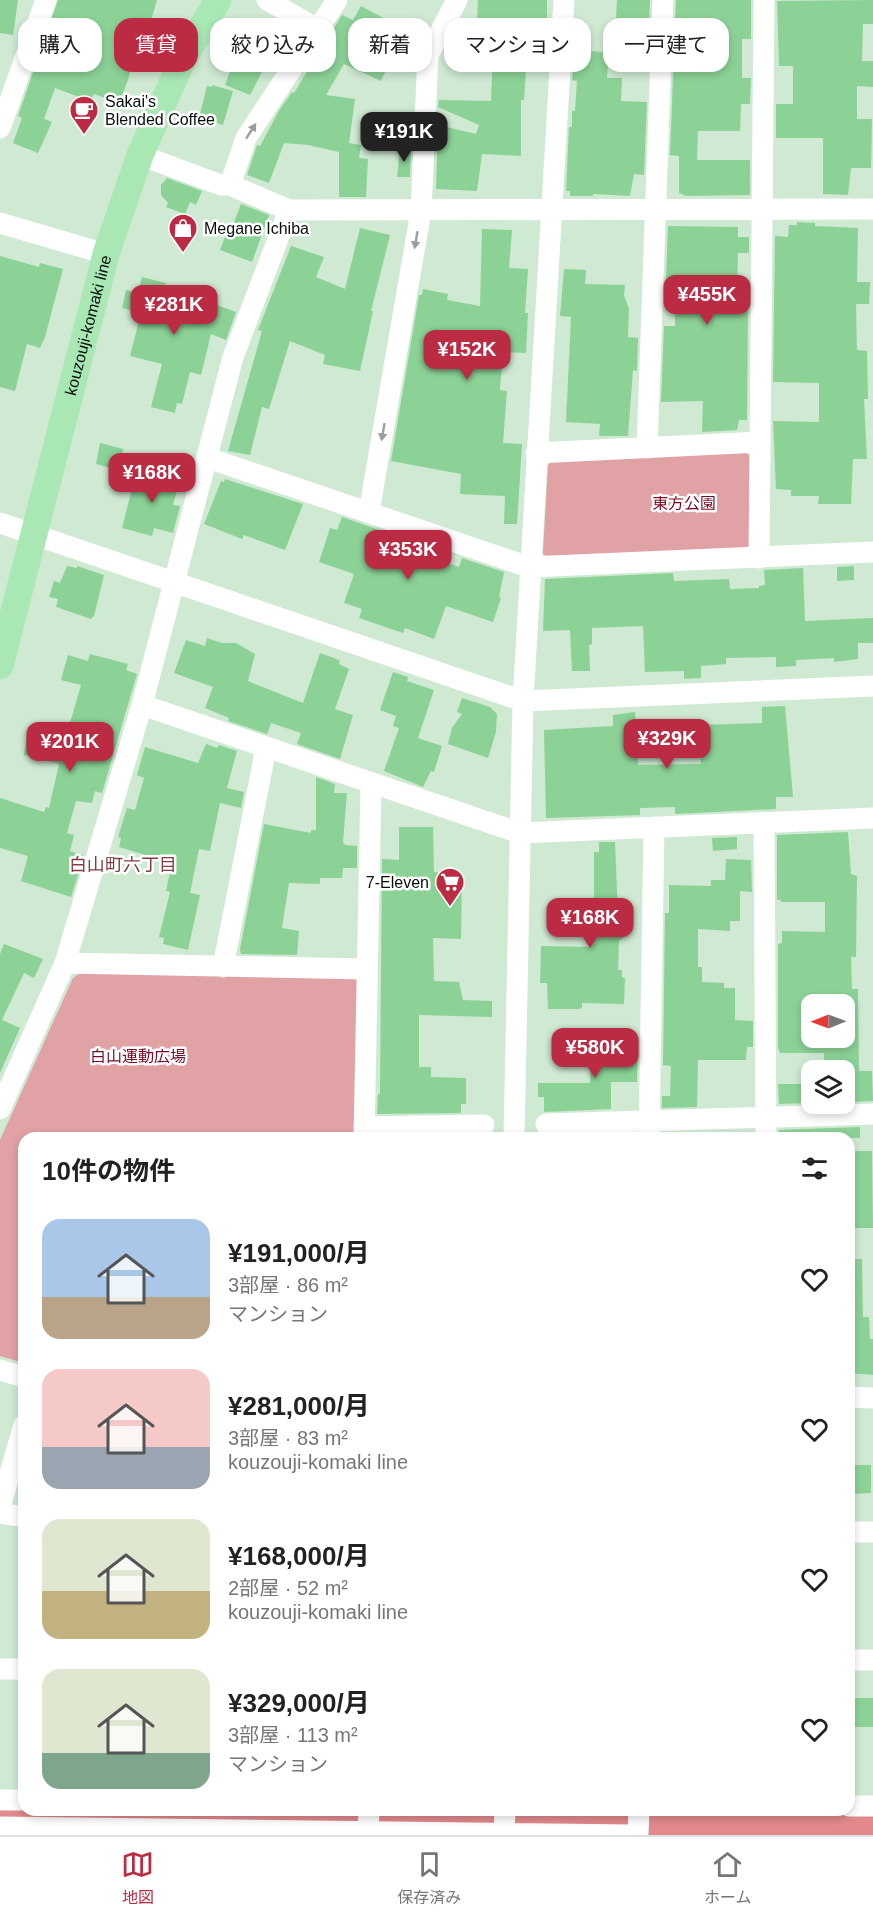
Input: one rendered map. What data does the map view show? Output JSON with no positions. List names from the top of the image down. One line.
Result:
{"streets":{"main road":["kouzouji-komaki line"]},"districts":["白山町六丁目"],"parks":["東方公園","白山運動広場"],"places":{"cafe":["Sakai's Blended Coffee"],"shop":["Megane Ichiba"],"supermarket":["7-Eleven"]},"north":"left","page":{"chip":["購入","賃貸","絞り込み","新着","マンション","一戸建て"],"price":["¥191K","¥455K","¥281K","¥152K","¥168K","¥353K","¥329K","¥201K","¥168K","¥580K"],"heading":"10件の物件","list":[{"name":"¥191,000/月","note":"3部屋 · 86 m² · マンション"},{"name":"¥281,000/月","note":"3部屋 · 83 m² · kouzouji-komaki line"},{"name":"¥168,000/月","note":"2部屋 · 52 m² · kouzouji-komaki line"},{"name":"¥329,000/月","note":"3部屋 · 113 m² · マンション"}],"tabs":["地図","保存済み","ホーム"]}}
